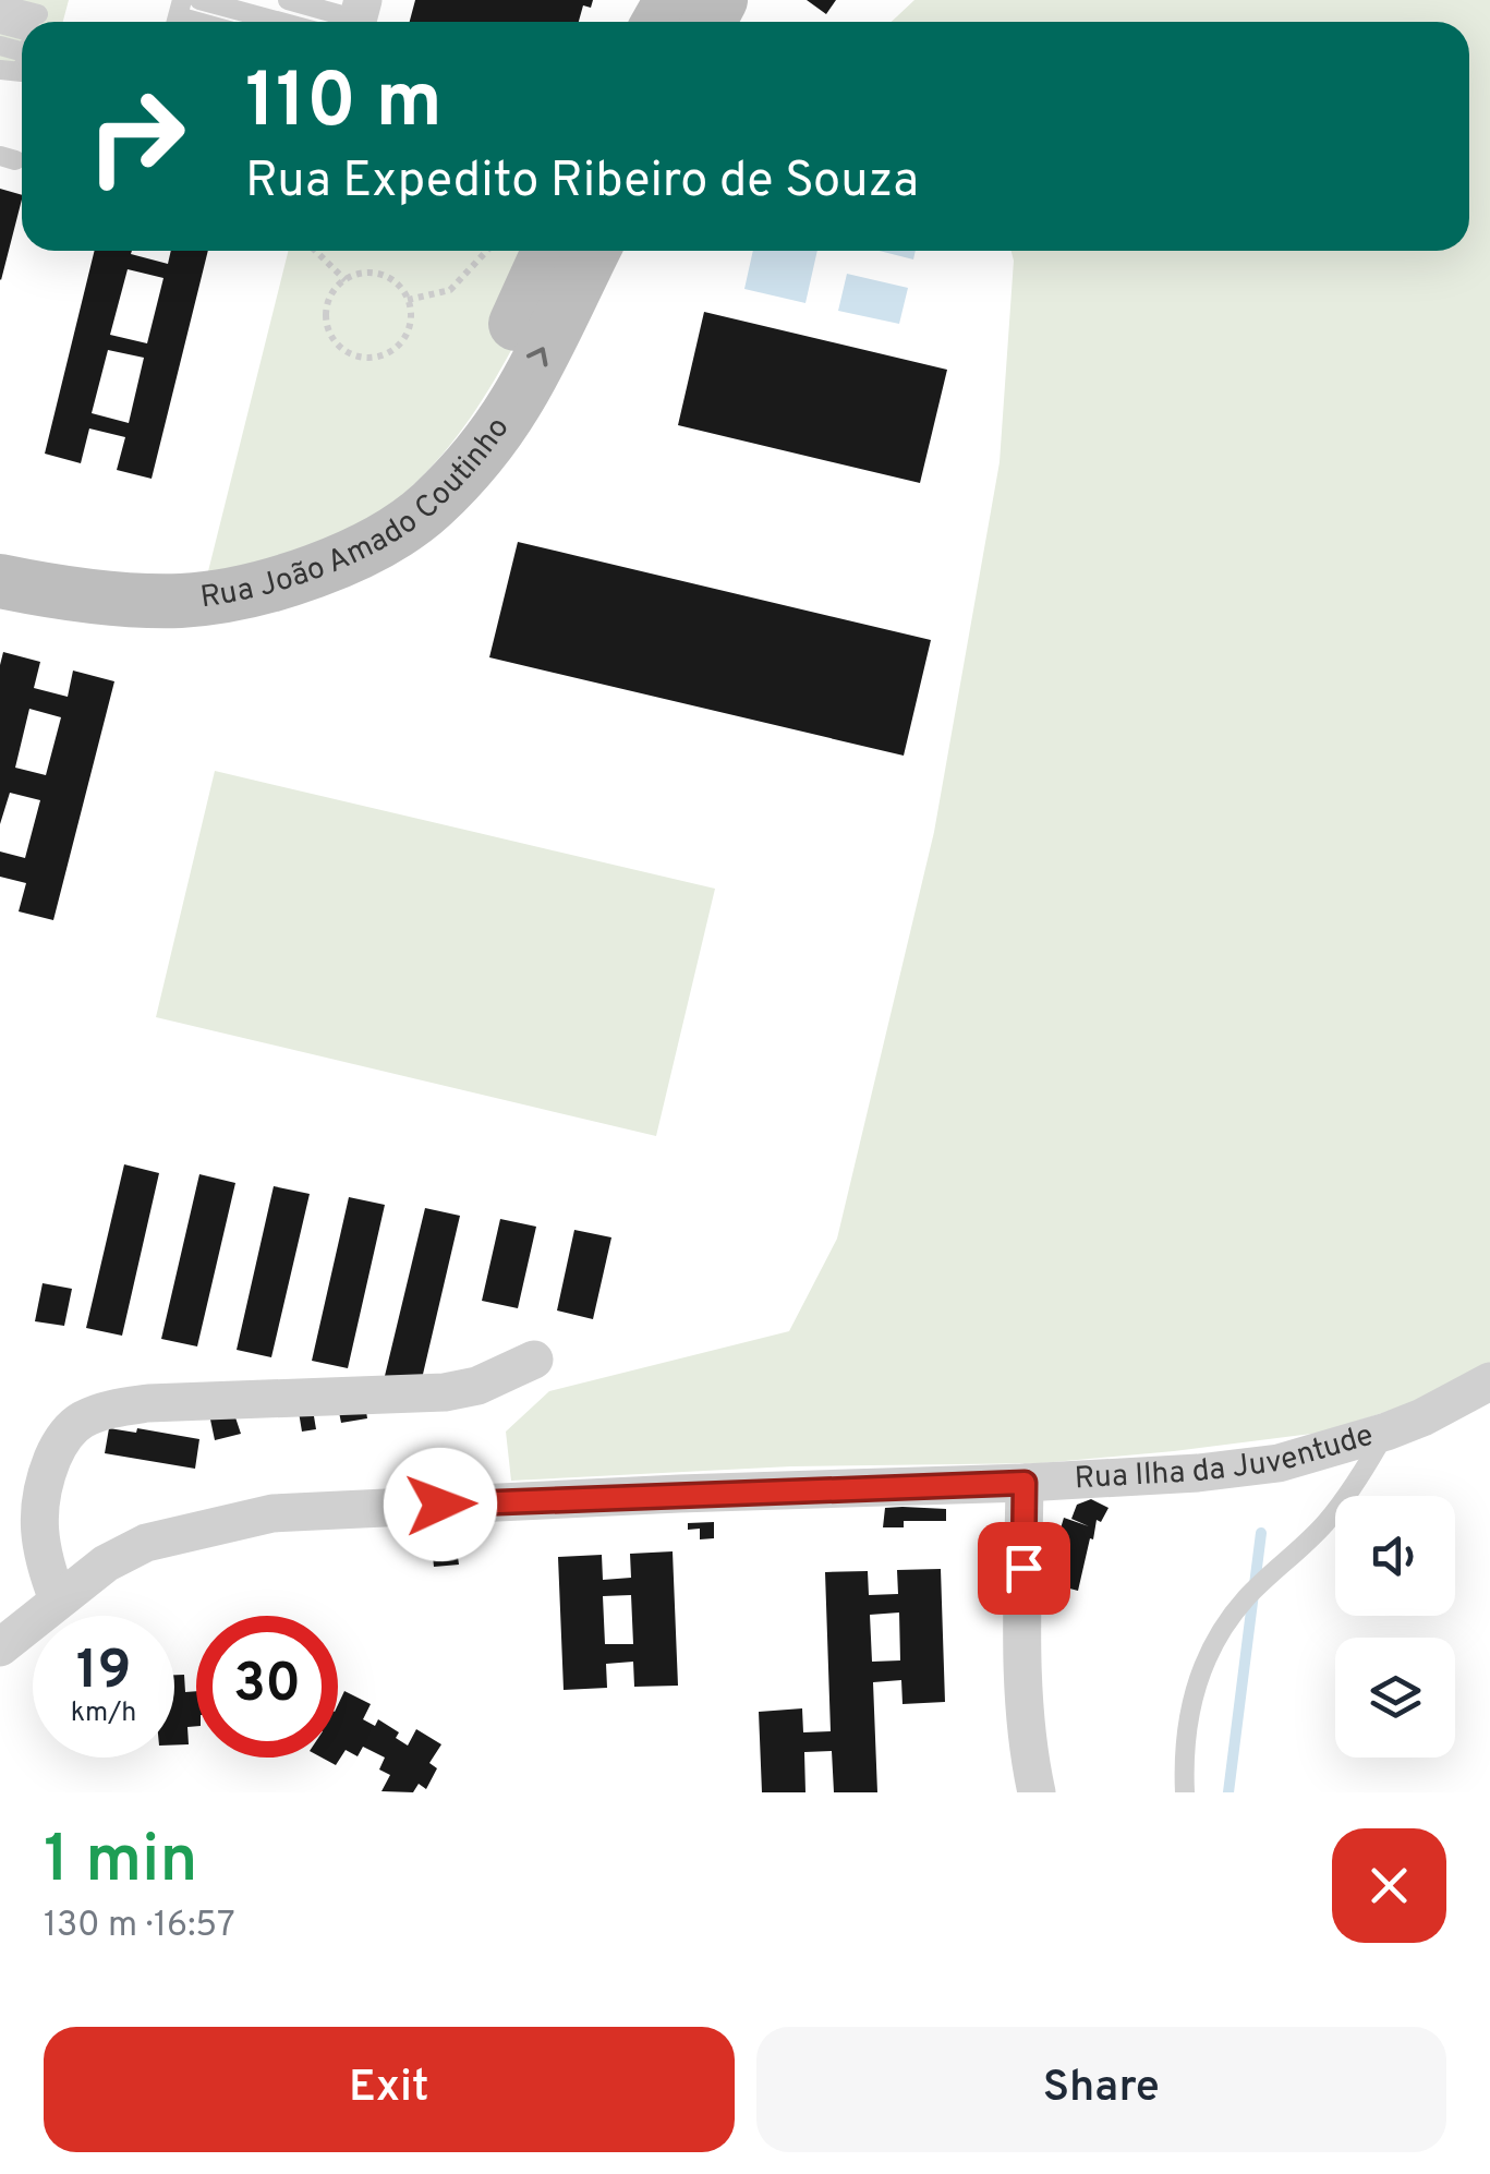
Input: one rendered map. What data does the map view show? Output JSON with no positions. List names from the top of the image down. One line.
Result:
{"streets":{"street":["Rua João Amado Coutinho","Rua Ilha da Juventude"]},"one_way":["Rua João Amado Coutinho"],"page":{"turn":["110 m","Rua Expedito Ribeiro de Souza"],"speed":"19 km/h","limit":"30","heading":["1 min","130 m · 16:57"],"buttons":["Exit","Share"]}}
